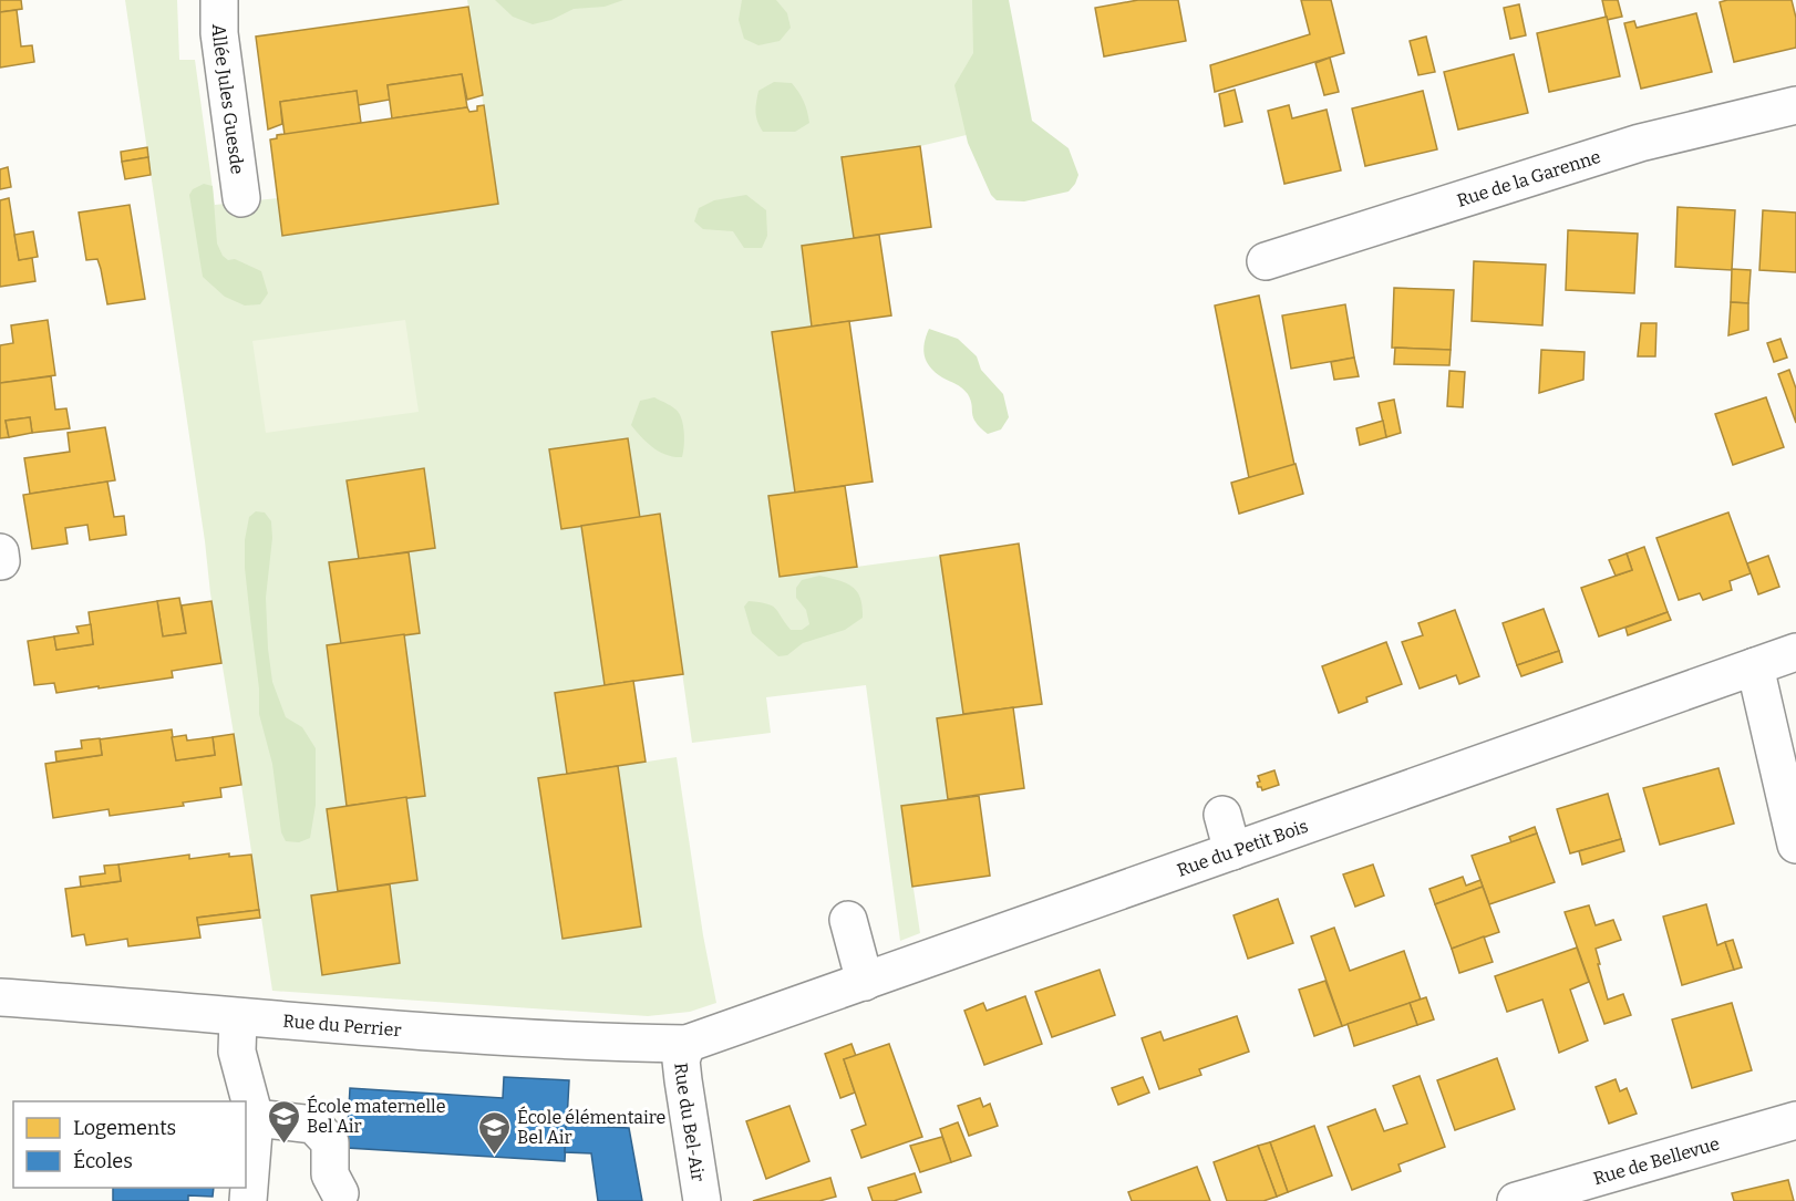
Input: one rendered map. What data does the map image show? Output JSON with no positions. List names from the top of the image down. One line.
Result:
{"streets":{"street":["Allée Jules Guesde","Rue de la Garenne","Rue du Petit Bois","Rue du Perrier","Rue du Bel-Air","Rue de Bellevue"]},"crossings":[["Rue du Petit Bois","Rue du Perrier"],["Rue du Petit Bois","Rue du Bel-Air"],["Rue du Perrier","Rue du Bel-Air"]],"places":{"school or university":["École maternelle Bel Air","École élémentaire Bel Air"]},"legend":["Logements","Écoles"]}
